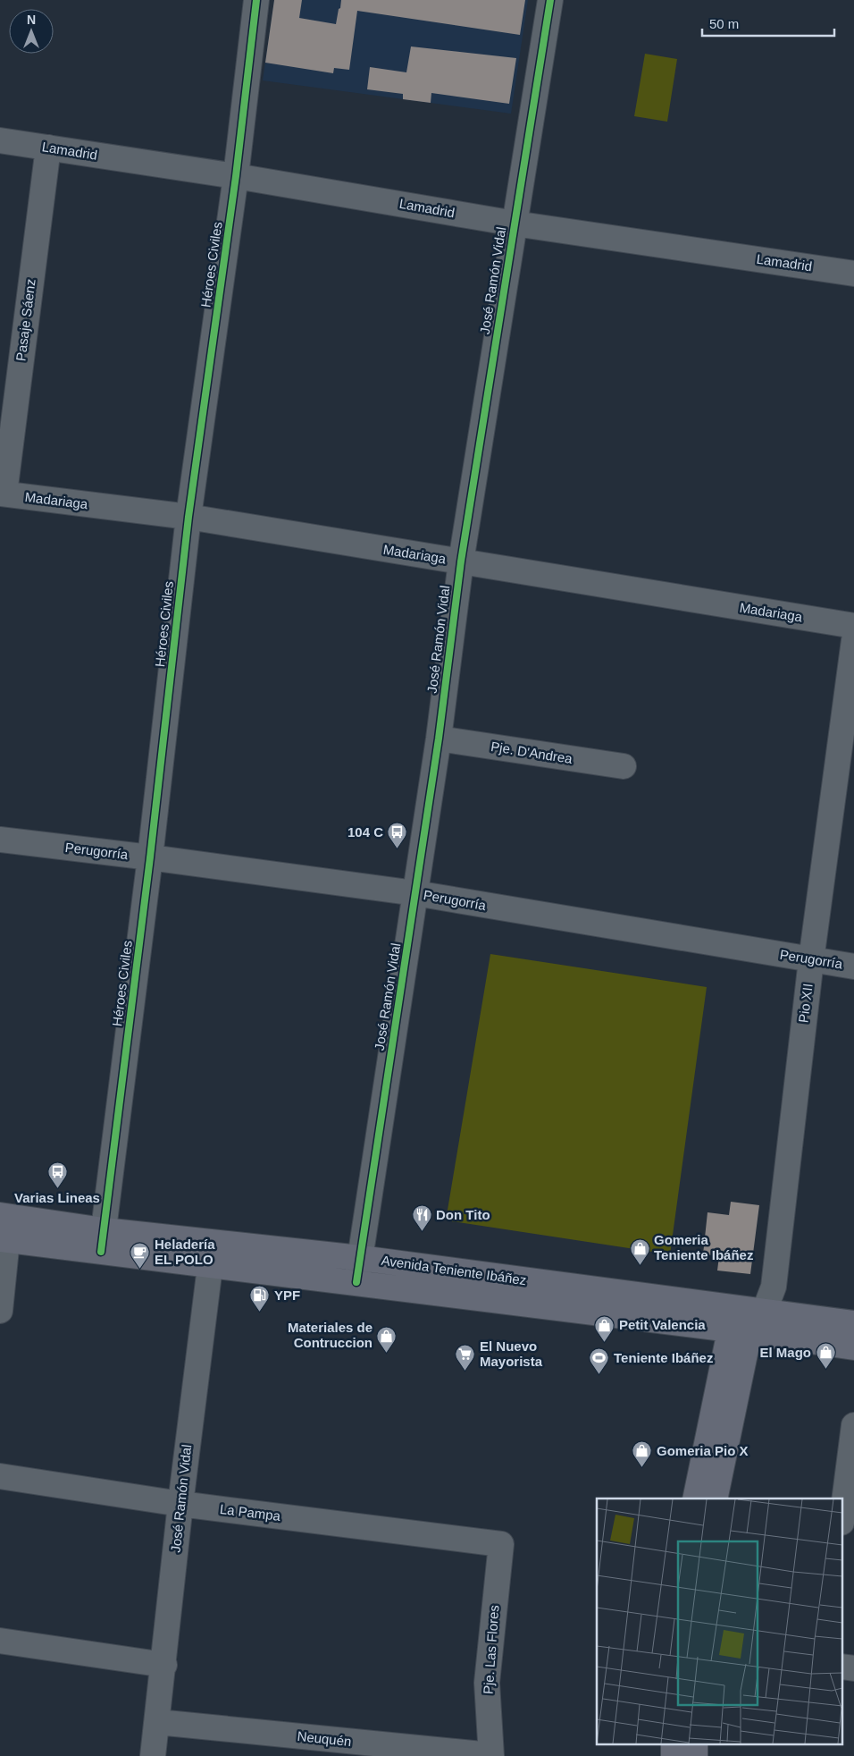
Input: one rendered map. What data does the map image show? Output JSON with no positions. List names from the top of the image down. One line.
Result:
{"streets":{"main road":["Avenida Teniente Ibáñez"],"street":["Lamadrid","Héroes Civiles","José Ramón Vidal","Pasaje Sáenz","Madariaga","Pje. D'Andrea","Perugorría","Pio XII","La Pampa","Pje. Las Flores","Neuquén"]},"crossings":[["Lamadrid","Héroes Civiles"],["Lamadrid","José Ramón Vidal"],["Lamadrid","Pasaje Sáenz"],["Héroes Civiles","Madariaga"],["Héroes Civiles","Perugorría"],["Héroes Civiles","Avenida Teniente Ibáñez"],["José Ramón Vidal","Madariaga"],["José Ramón Vidal","Pje. D'Andrea"],["José Ramón Vidal","Perugorría"],["José Ramón Vidal","Avenida Teniente Ibáñez"],["José Ramón Vidal","La Pampa"],["José Ramón Vidal","Neuquén"],["Pasaje Sáenz","Madariaga"],["Perugorría","Pio XII"],["Pio XII","Avenida Teniente Ibáñez"],["La Pampa","Pje. Las Flores"],["Pje. Las Flores","Neuquén"]],"places":{"bus stop":["104 C","Varias Lineas"],"restaurant":["Don Tito"],"shop":["Gomeria Teniente Ibáñez","Petit Valencia","Materiales de Contruccion","El Mago","Gomeria Pio X"],"cafe":["Heladería EL POLO"],"fuel station":["YPF"],"supermarket":["El Nuevo Mayorista"],"sports":["Teniente Ibáñez"]},"scale_bar":"50 m","north":"top"}
